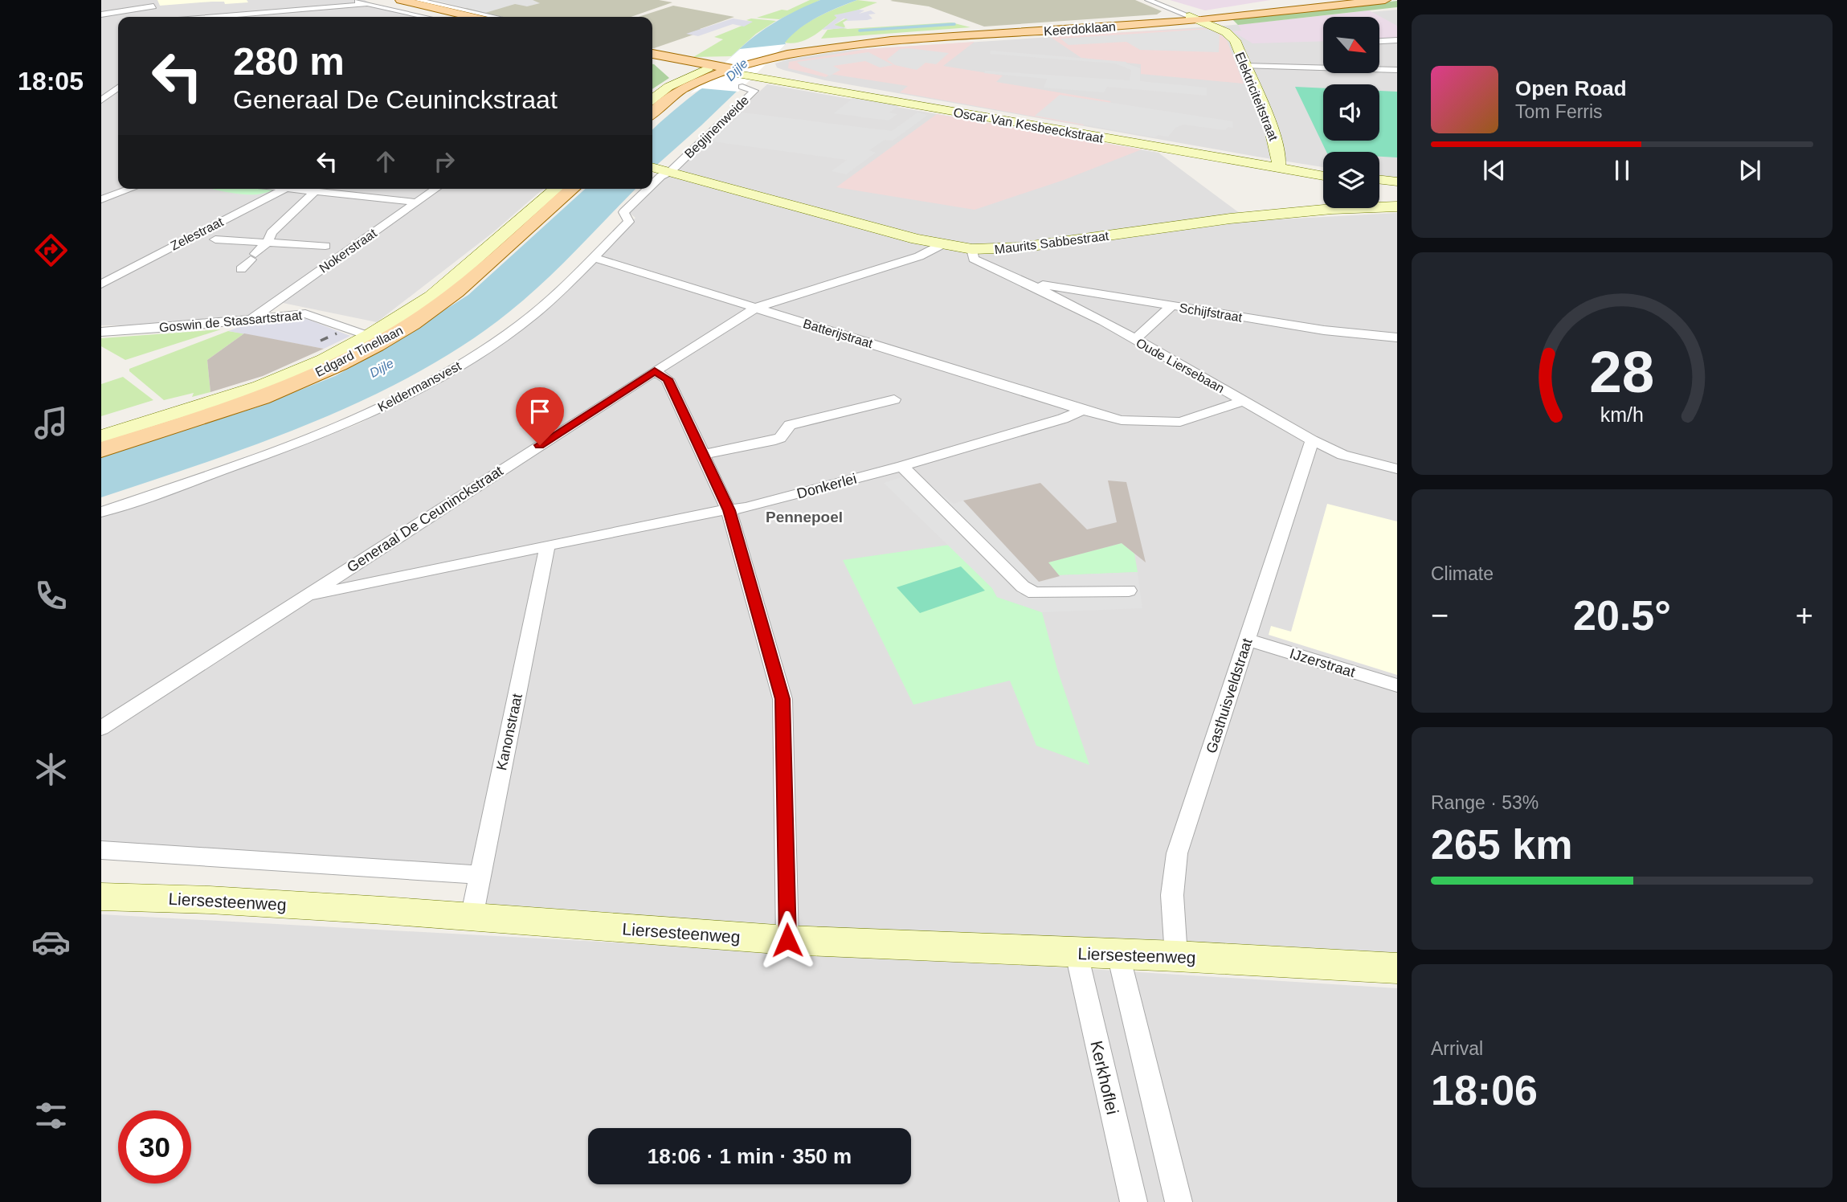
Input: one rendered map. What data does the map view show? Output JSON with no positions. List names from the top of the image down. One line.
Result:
{"streets":{"main road":["Keerdoklaan","Elektriciteitstraat","Oscar Van Kesbeeckstraat","Maurits Sabbestraat","Edgard Tinellaan","Liersesteenweg"],"street":["Begijnenweide","Zelestraat","Nokerstraat","Schijfstraat","Goswin de Stassartstraat","Batterijstraat","Oude Liersebaan","Keldermansvest","Donkerlei","Generaal De Ceuninckstraat","IJzerstraat","Gasthuisveldstraat","Kanonstraat","Kerkhoflei"]},"crossings":[["Keerdoklaan","Elektriciteitstraat"],["Keerdoklaan","Oscar Van Kesbeeckstraat"],["Elektriciteitstraat","Oscar Van Kesbeeckstraat"],["Begijnenweide","Maurits Sabbestraat"],["Begijnenweide","Keldermansvest"],["Maurits Sabbestraat","Oude Liersebaan"],["Maurits Sabbestraat","Keldermansvest"],["Maurits Sabbestraat","Generaal De Ceuninckstraat"],["Nokerstraat","Goswin de Stassartstraat"],["Schijfstraat","Oude Liersebaan"],["Goswin de Stassartstraat","Edgard Tinellaan"],["Batterijstraat","Keldermansvest"],["Batterijstraat","Donkerlei"],["Batterijstraat","Generaal De Ceuninckstraat"],["Oude Liersebaan","Gasthuisveldstraat"],["Donkerlei","Generaal De Ceuninckstraat"],["Donkerlei","Kanonstraat"],["IJzerstraat","Gasthuisveldstraat"],["Gasthuisveldstraat","Liersesteenweg"],["Kanonstraat","Liersesteenweg"],["Liersesteenweg","Kerkhoflei"]],"districts":["Pennepoel"],"water":["Dijle"],"north":"bottom right","page":{"tabs":"18:05","turn":["280 m","Generaal De Ceuninckstraat"],"song":["Open Road","Tom Ferris"],"tile":["Climate",["Range · 53%","265 km"],["Arrival","18:06"]],"heat":["−","20.5°","+"],"limit":"30","trip":"18:06 · 1 min · 350 m","gauge":["28","km/h"]}}
